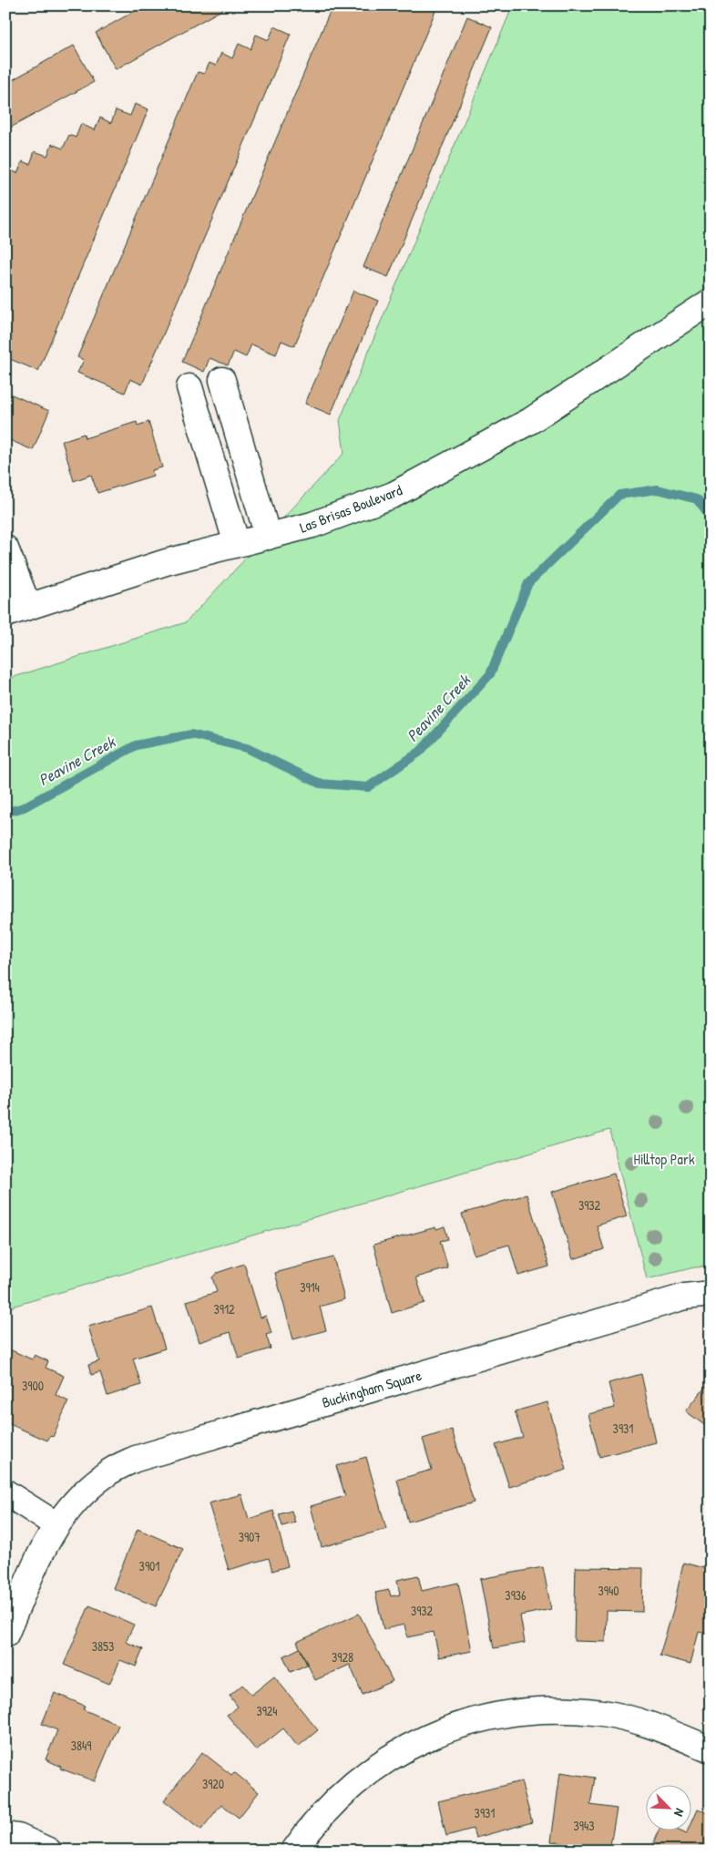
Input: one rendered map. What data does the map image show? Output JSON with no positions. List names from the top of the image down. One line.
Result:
{"streets":{"street":["Las Brisas Boulevard","Buckingham Square"]},"water":["Peavine Creek"],"parks":["Hilltop Park"],"house_numbers":["3932","3914","3912","3900","3931","3907","3901","3940","3936","3932","3853","3928","3924","3849","3920","3931","3943"],"north":"bottom right"}
